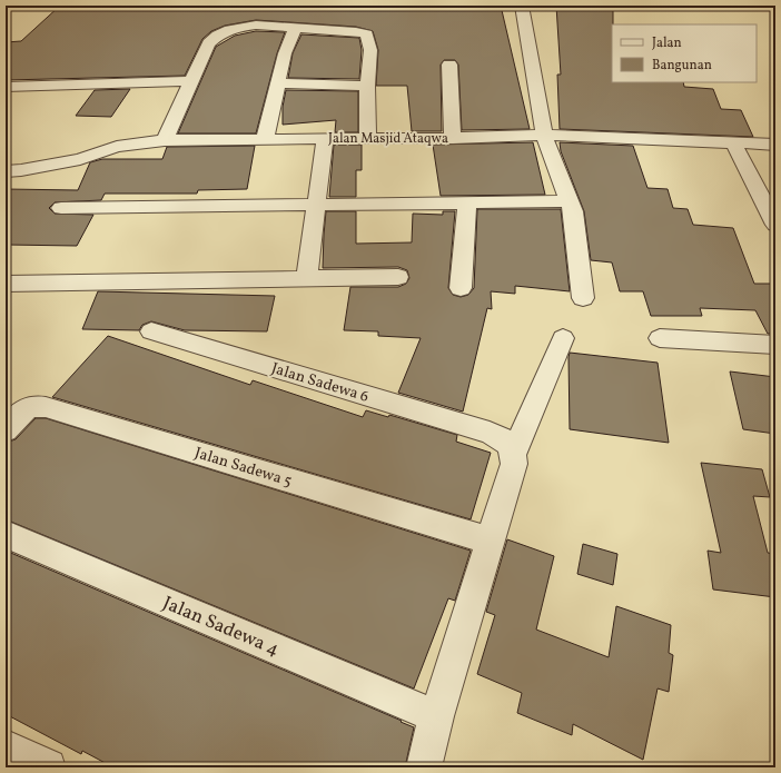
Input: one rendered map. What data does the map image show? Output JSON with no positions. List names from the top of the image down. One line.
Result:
{"streets":{"street":["Jalan Masjid Ataqwa","Jalan Sadewa 6","Jalan Sadewa 5","Jalan Sadewa 4"]},"legend":["Jalan","Bangunan"]}
